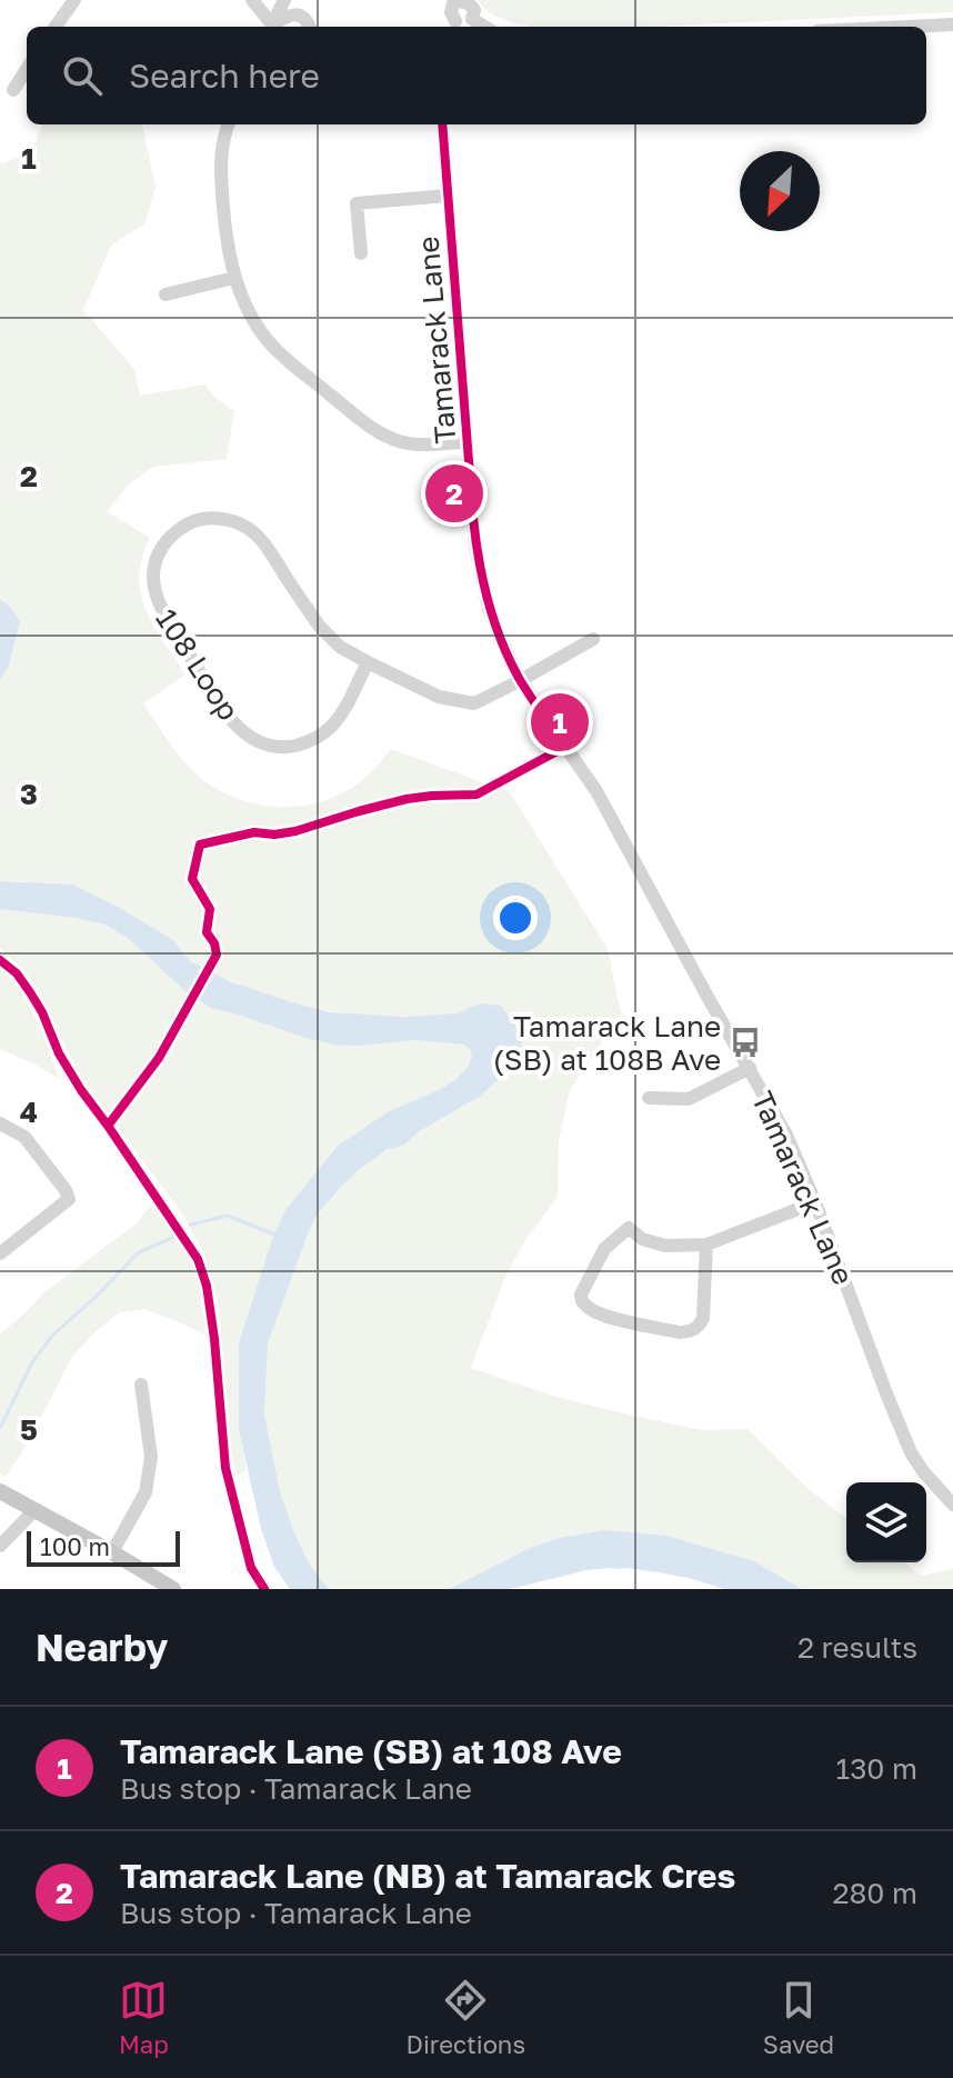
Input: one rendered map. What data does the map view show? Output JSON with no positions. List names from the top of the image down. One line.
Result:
{"streets":{"street":["Tamarack Lane","108 Loop"]},"crossings":[["Tamarack Lane","108 Loop"]],"places":{"bus stop":["Tamarack Lane (SB) at 108B Ave"]},"scale_bar":"100 m","north":"bottom left","page":{"search":"Search here","pins":["2","1"],"scale":"100 m","heading":["Nearby","2 results"],"list":[{"mark":"1","name":"Tamarack Lane (SB) at 108 Ave","note":"Bus stop · Tamarack Lane","value":"130 m"},{"mark":"2","name":"Tamarack Lane (NB) at Tamarack Cres","note":"Bus stop · Tamarack Lane","value":"280 m"}],"nav":["Map","Directions","Saved"]},"grid":{"rows":["1","2","3","4","5"]}}
